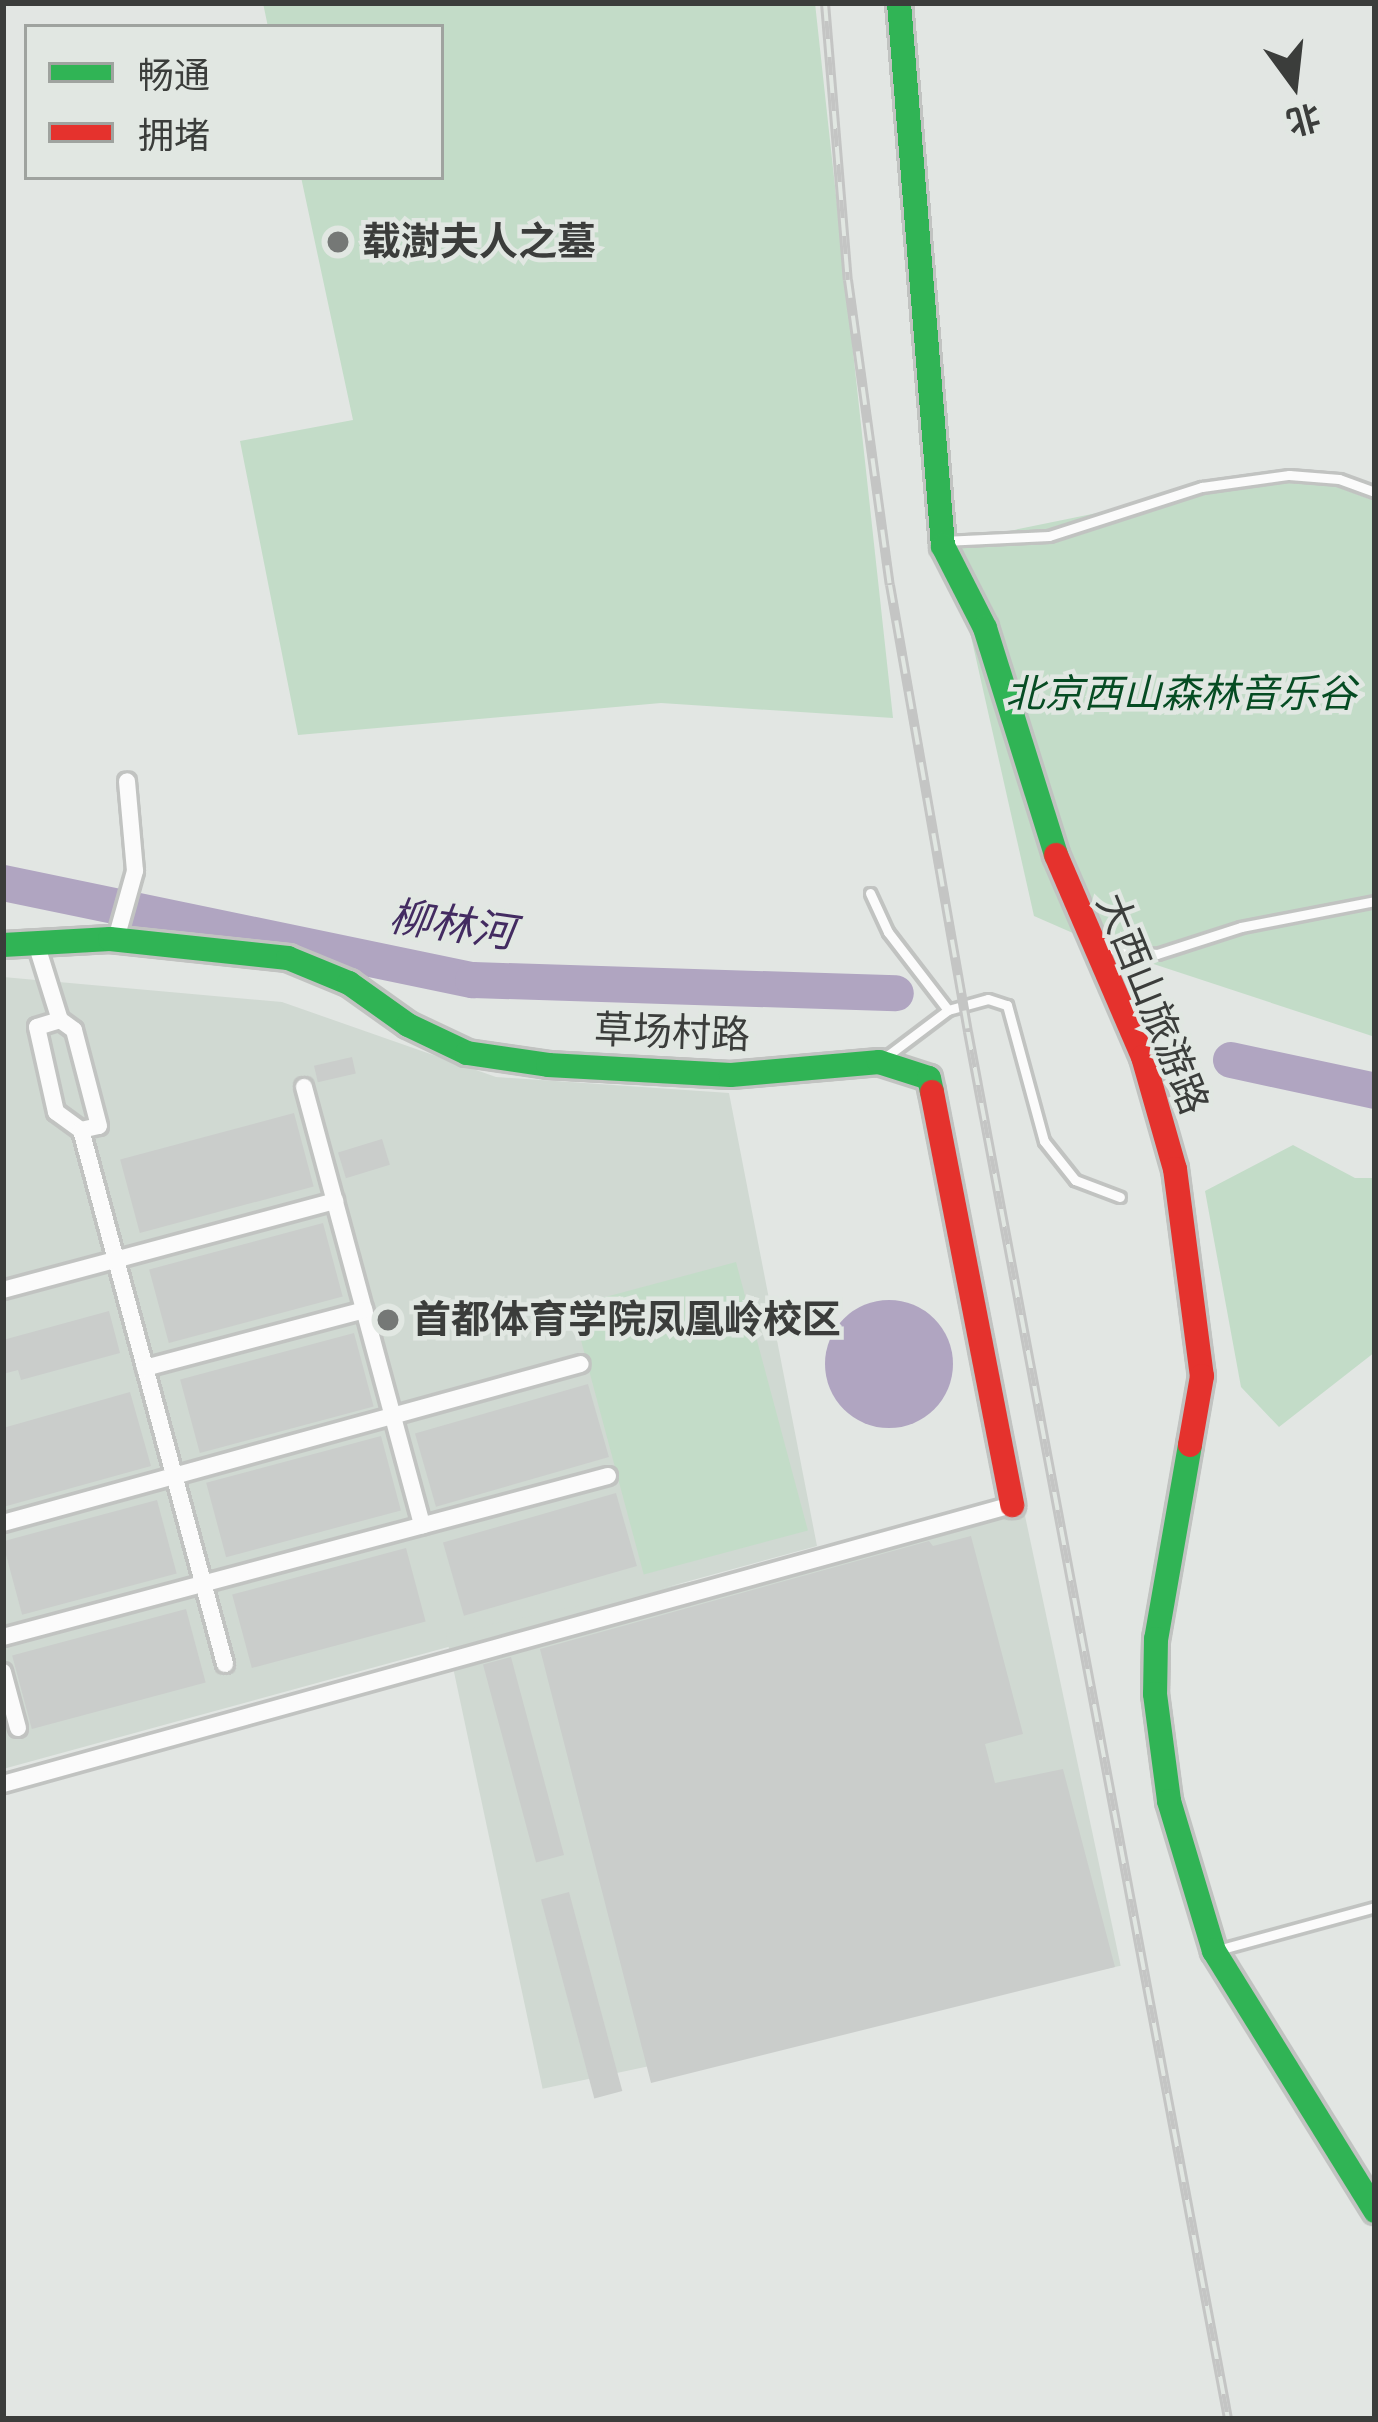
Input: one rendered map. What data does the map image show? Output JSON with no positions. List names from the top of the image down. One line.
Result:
{"streets":{"street":["大西山旅游路","草场村路"]},"water":["柳林河"],"parks":["北京西山森林音乐谷"],"places":["载澍夫人之墓","首都体育学院凤凰岭校区"],"legend":["畅通","拥堵"],"north":"bottom"}
